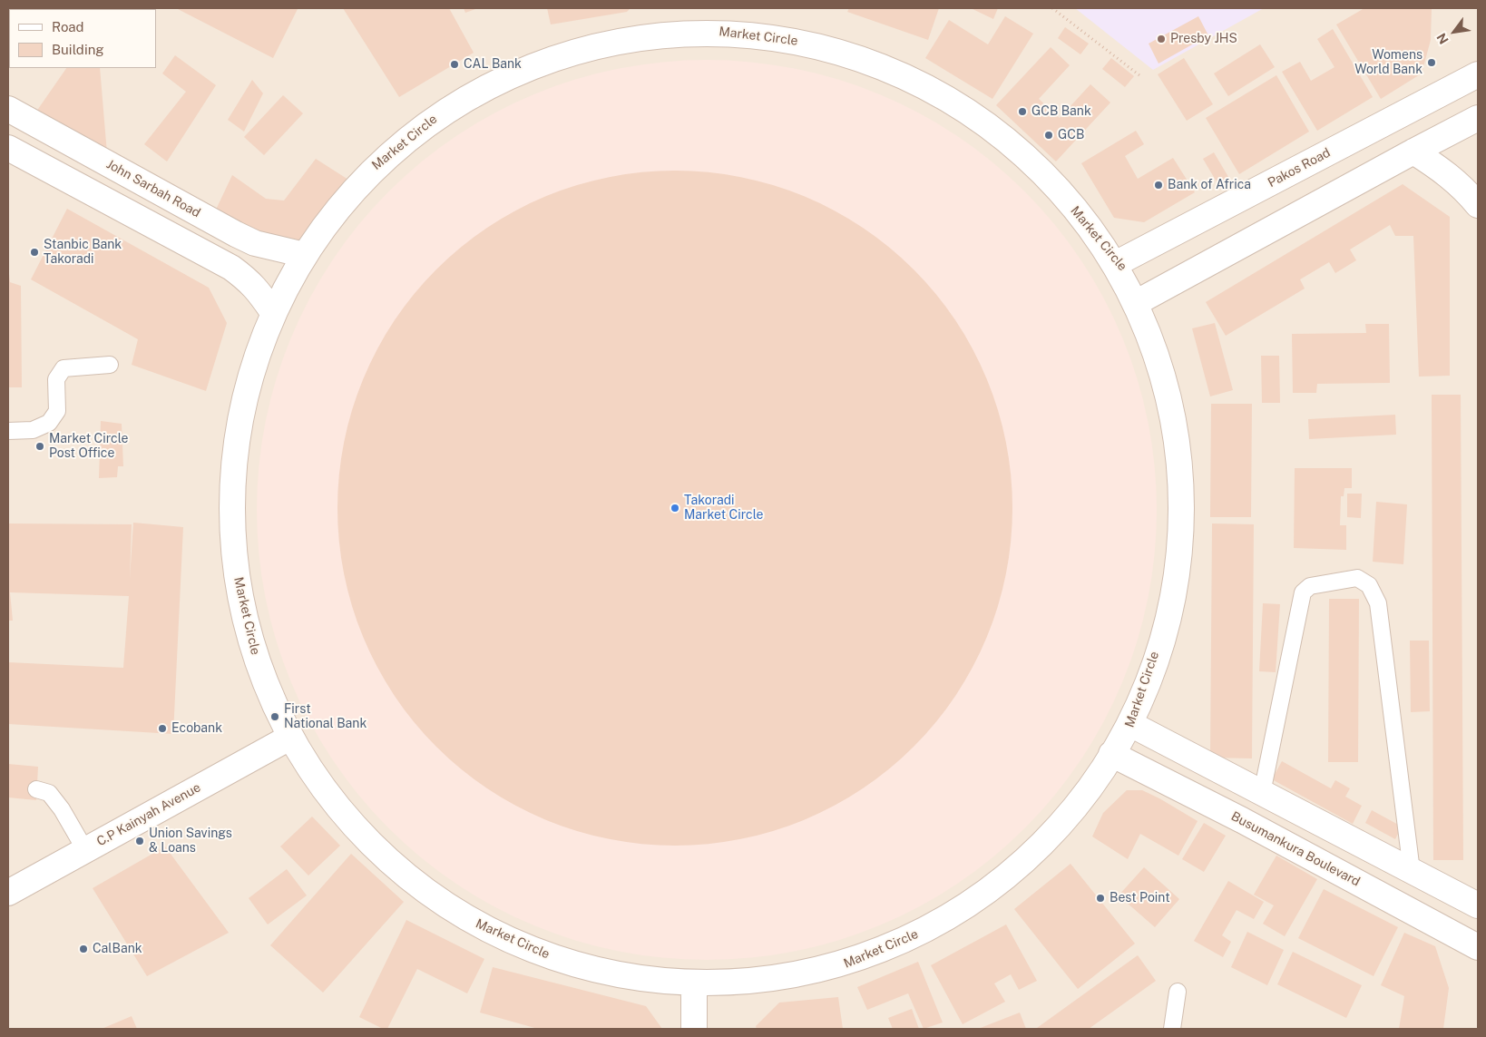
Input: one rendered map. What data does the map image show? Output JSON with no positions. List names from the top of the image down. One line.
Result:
{"streets":{"street":["Market Circle","Pakos Road","John Sarbah Road","C.P Kainyah Avenue","Busumankura Boulevard"]},"crossings":[["Market Circle","Pakos Road"],["Market Circle","John Sarbah Road"],["Market Circle","C.P Kainyah Avenue"],["Market Circle","Busumankura Boulevard"]],"places":["Presby JHS","Womens World Bank","CAL Bank","GCB Bank","GCB","Bank of Africa","Stanbic Bank Takoradi","Market Circle Post Office","Takoradi Market Circle","First National Bank","Ecobank","Union Savings & Loans","Best Point","CalBank"],"legend":["Road","Building"],"north":"bottom left"}
